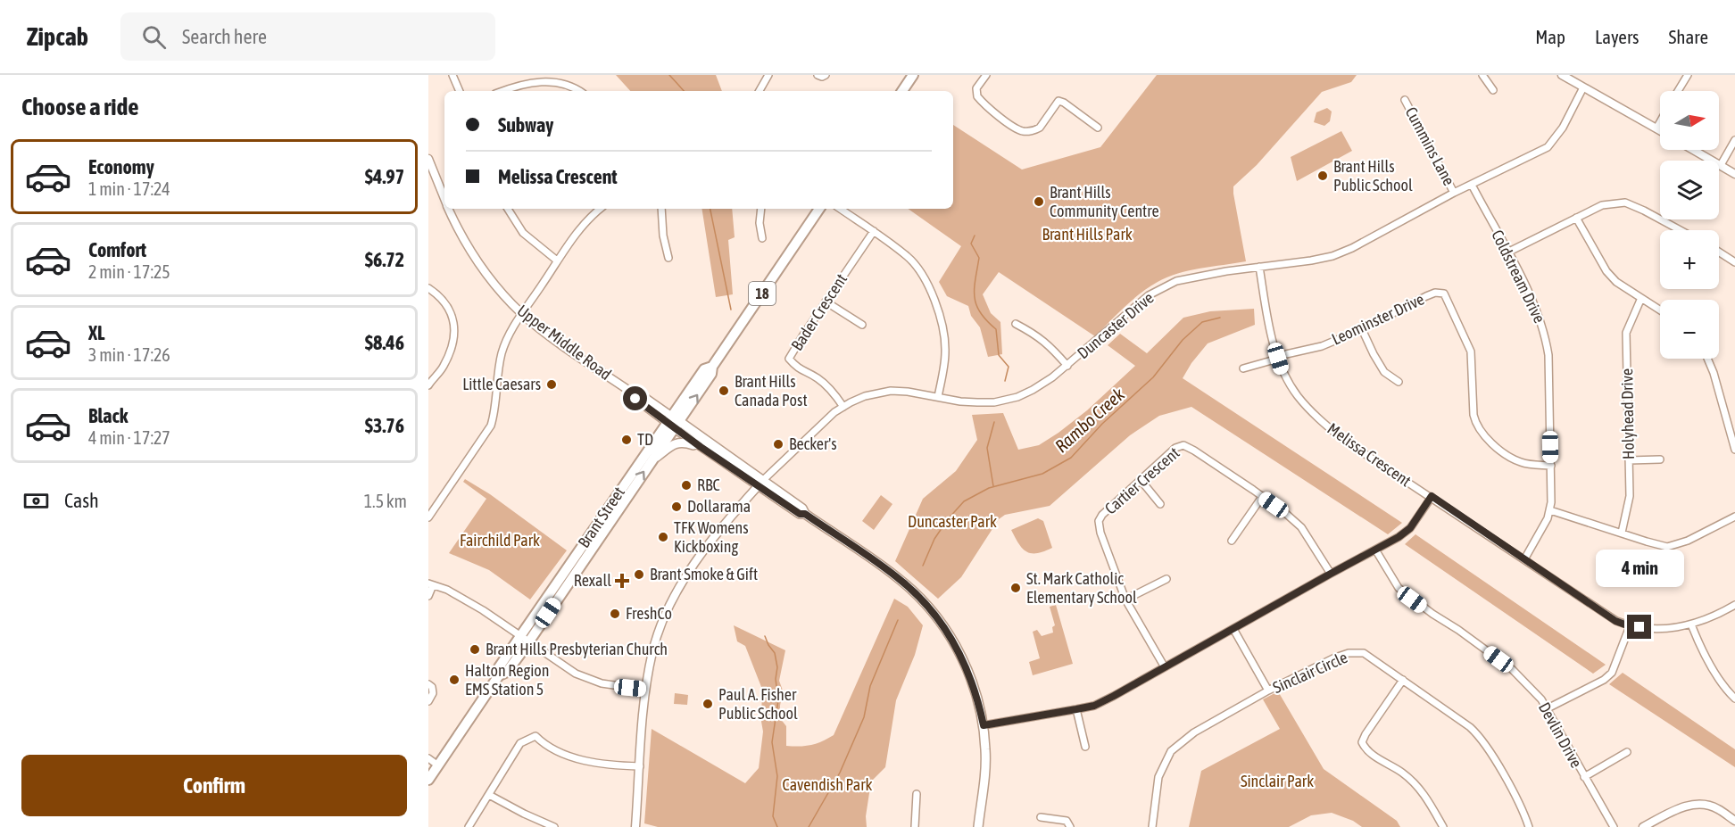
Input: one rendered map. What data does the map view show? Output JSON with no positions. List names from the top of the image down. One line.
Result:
{"streets":{"main road":["18","Upper Middle Road","Brant Street"],"street":["Cummins Lane","Coldstream Drive","Bader Crescent","Leominster Drive","Duncaster Drive","Holyhead Drive","Melissa Crescent","Cartier Crescent","Sinclair Circle","Devlin Drive"]},"crossings":[["Cummins Lane","Duncaster Drive"],["Coldstream Drive","Leominster Drive"],["Coldstream Drive","Duncaster Drive"],["Coldstream Drive","Melissa Crescent"],["Bader Crescent","Duncaster Drive"],["Leominster Drive","Melissa Crescent"],["Duncaster Drive","Upper Middle Road"],["Duncaster Drive","Melissa Crescent"],["Upper Middle Road","Brant Street"]],"water":["Rambo Creek"],"parks":["Brant Hills Park","Duncaster Park","Fairchild Park","Sinclair Park","Cavendish Park"],"places":{"other":["Brant Hills Public School","Brant Hills Community Centre","Little Caesars","Brant Hills Canada Post","TD","Becker's","RBC","Dollarama","TFK Womens Kickboxing","Brant Smoke & Gift","St. Mark Catholic Elementary School","FreshCo","Brant Hills Presbyterian Church","Halton Region EMS Station 5","Paul A. Fisher Public School"],"health":["Rexall"]},"north":"right","page":{"header":"Zipcab","search":"Search here","nav":["Map","Layers","Share"],"heading":"Choose a ride","map_buttons":["+","−"],"banner":["Subway","Melissa Crescent"],"list":[{"name":"Economy","note":"1 min · 17:24","value":"$4.97"},{"name":"Comfort","note":"2 min · 17:25","value":"$6.72"},{"name":"XL","note":"3 min · 17:26","value":"$8.46"},{"name":"Black","note":"4 min · 17:27","value":"$3.76"}],"pay":["Cash","1.5 km"],"bubble":"4 min","buttons":"Confirm"}}
